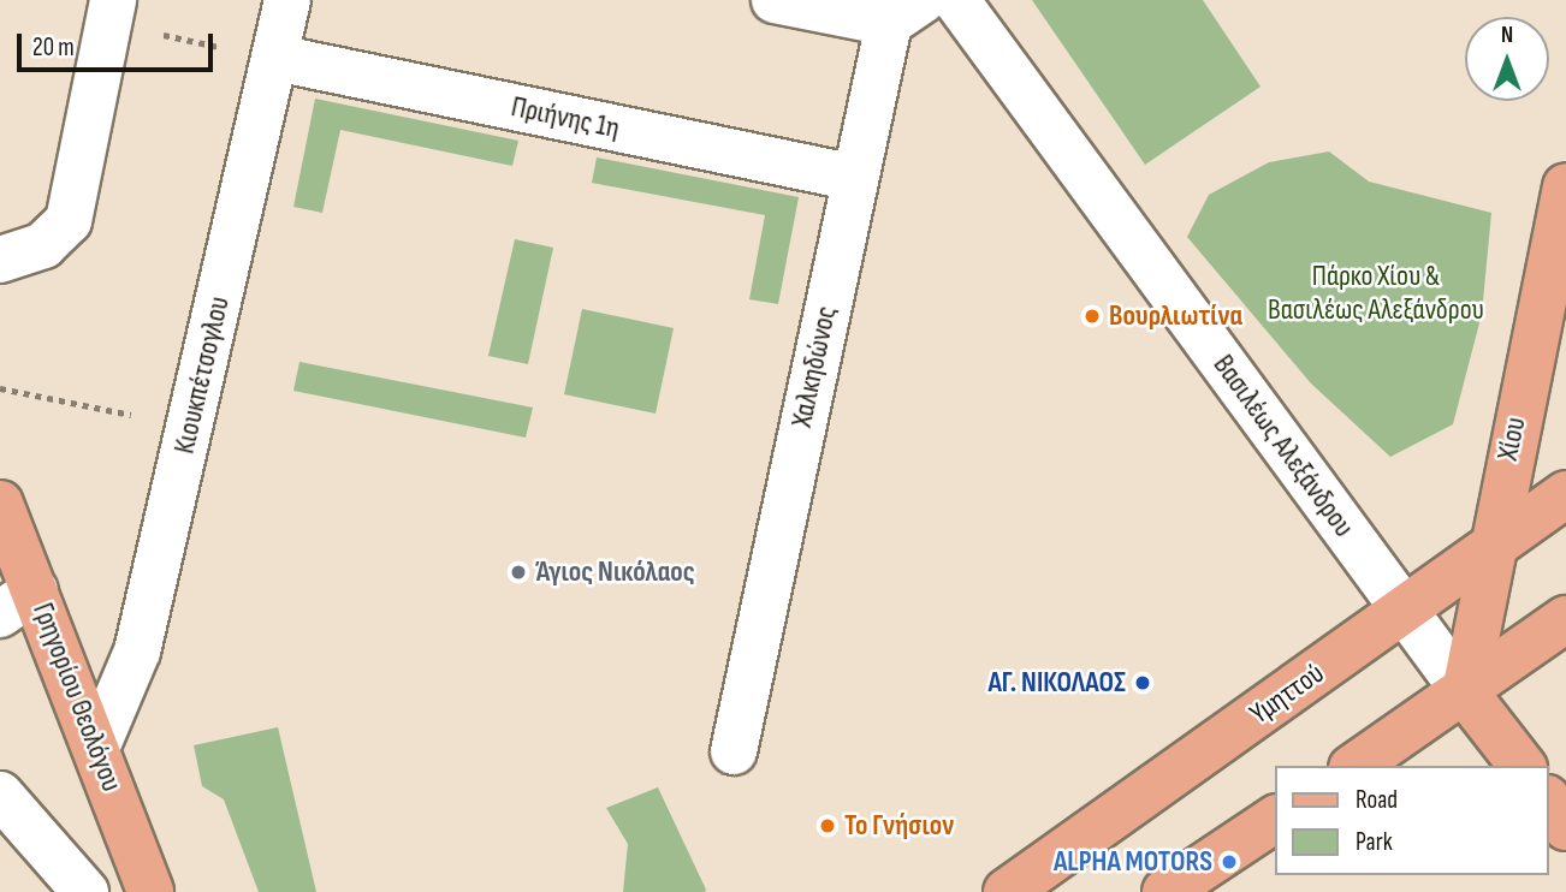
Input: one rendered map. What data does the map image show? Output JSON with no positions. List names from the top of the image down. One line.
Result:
{"streets":{"main road":["Χίου","Βασιλέως Αλεξάνδρου","Υμηττού","Γρηγορίου Θεολόγου"],"street":["Πριήνης 1η","Χαλκηδώνος","Κιουκπέτσογλου"]},"crossings":[["Πριήνης 1η","Χαλκηδώνος"],["Πριήνης 1η","Κιουκπέτσογλου"],["Κιουκπέτσογλου","Γρηγορίου Θεολόγου"],["Χίου","Βασιλέως Αλεξάνδρου"],["Χίου","Υμηττού"],["Βασιλέως Αλεξάνδρου","Υμηττού"]],"parks":["Πάρκο Χίου & Βασιλέως Αλεξάνδρου"],"places":["Βουρλιωτίνα","Άγιος Νικόλαος","ΑΓ. ΝΙΚΟΛΑΟΣ","Το Γνήσιον","ALPHA MOTORS"],"legend":["Road","Park"],"scale_bar":"20 m","north":"top"}
